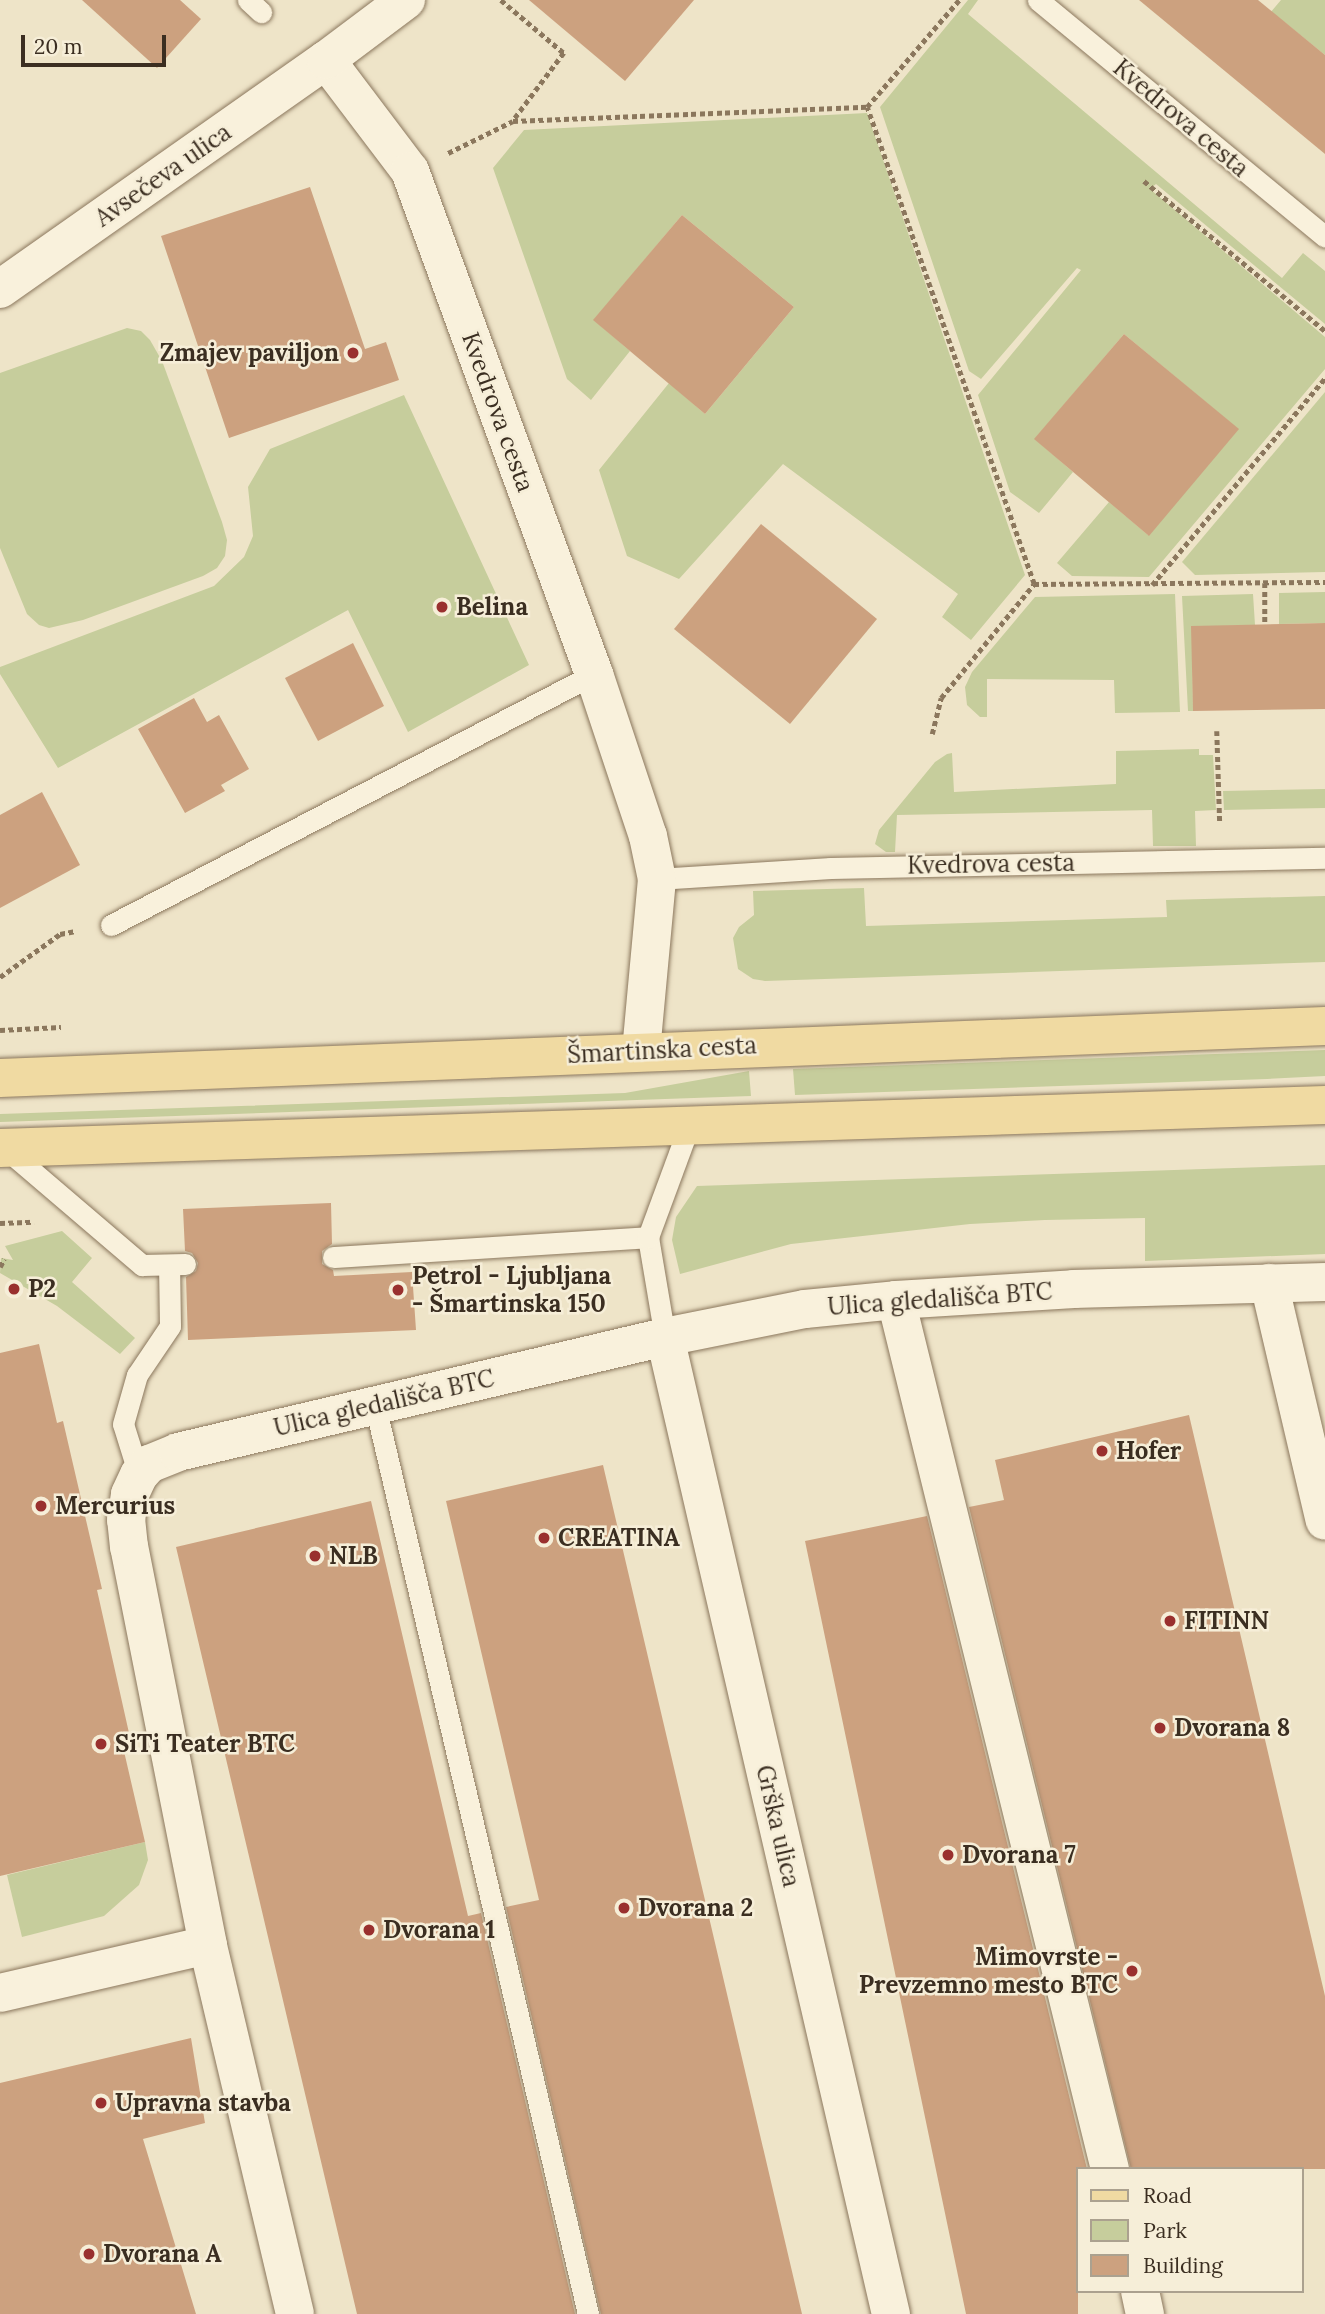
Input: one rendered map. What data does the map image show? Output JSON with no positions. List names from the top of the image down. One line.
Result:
{"streets":{"main road":["Šmartinska cesta"],"street":["Kvedrova cesta","Avsečeva ulica","Ulica gledališča BTC","Grška ulica"]},"crossings":[["Kvedrova cesta","Avsečeva ulica"],["Kvedrova cesta","Šmartinska cesta"],["Ulica gledališča BTC","Grška ulica"]],"places":["Zmajev paviljon","Belina","P2","Petrol - Ljubljana - Šmartinska 150","Hofer","Mercurius","CREATINA","NLB","FITINN","Dvorana 8","SiTi Teater BTC","Dvorana 7","Dvorana 2","Dvorana 1","Mimovrste - Prevzemno mesto BTC","Upravna stavba","Dvorana A"],"legend":["Road","Park","Building"],"scale_bar":"20 m"}
